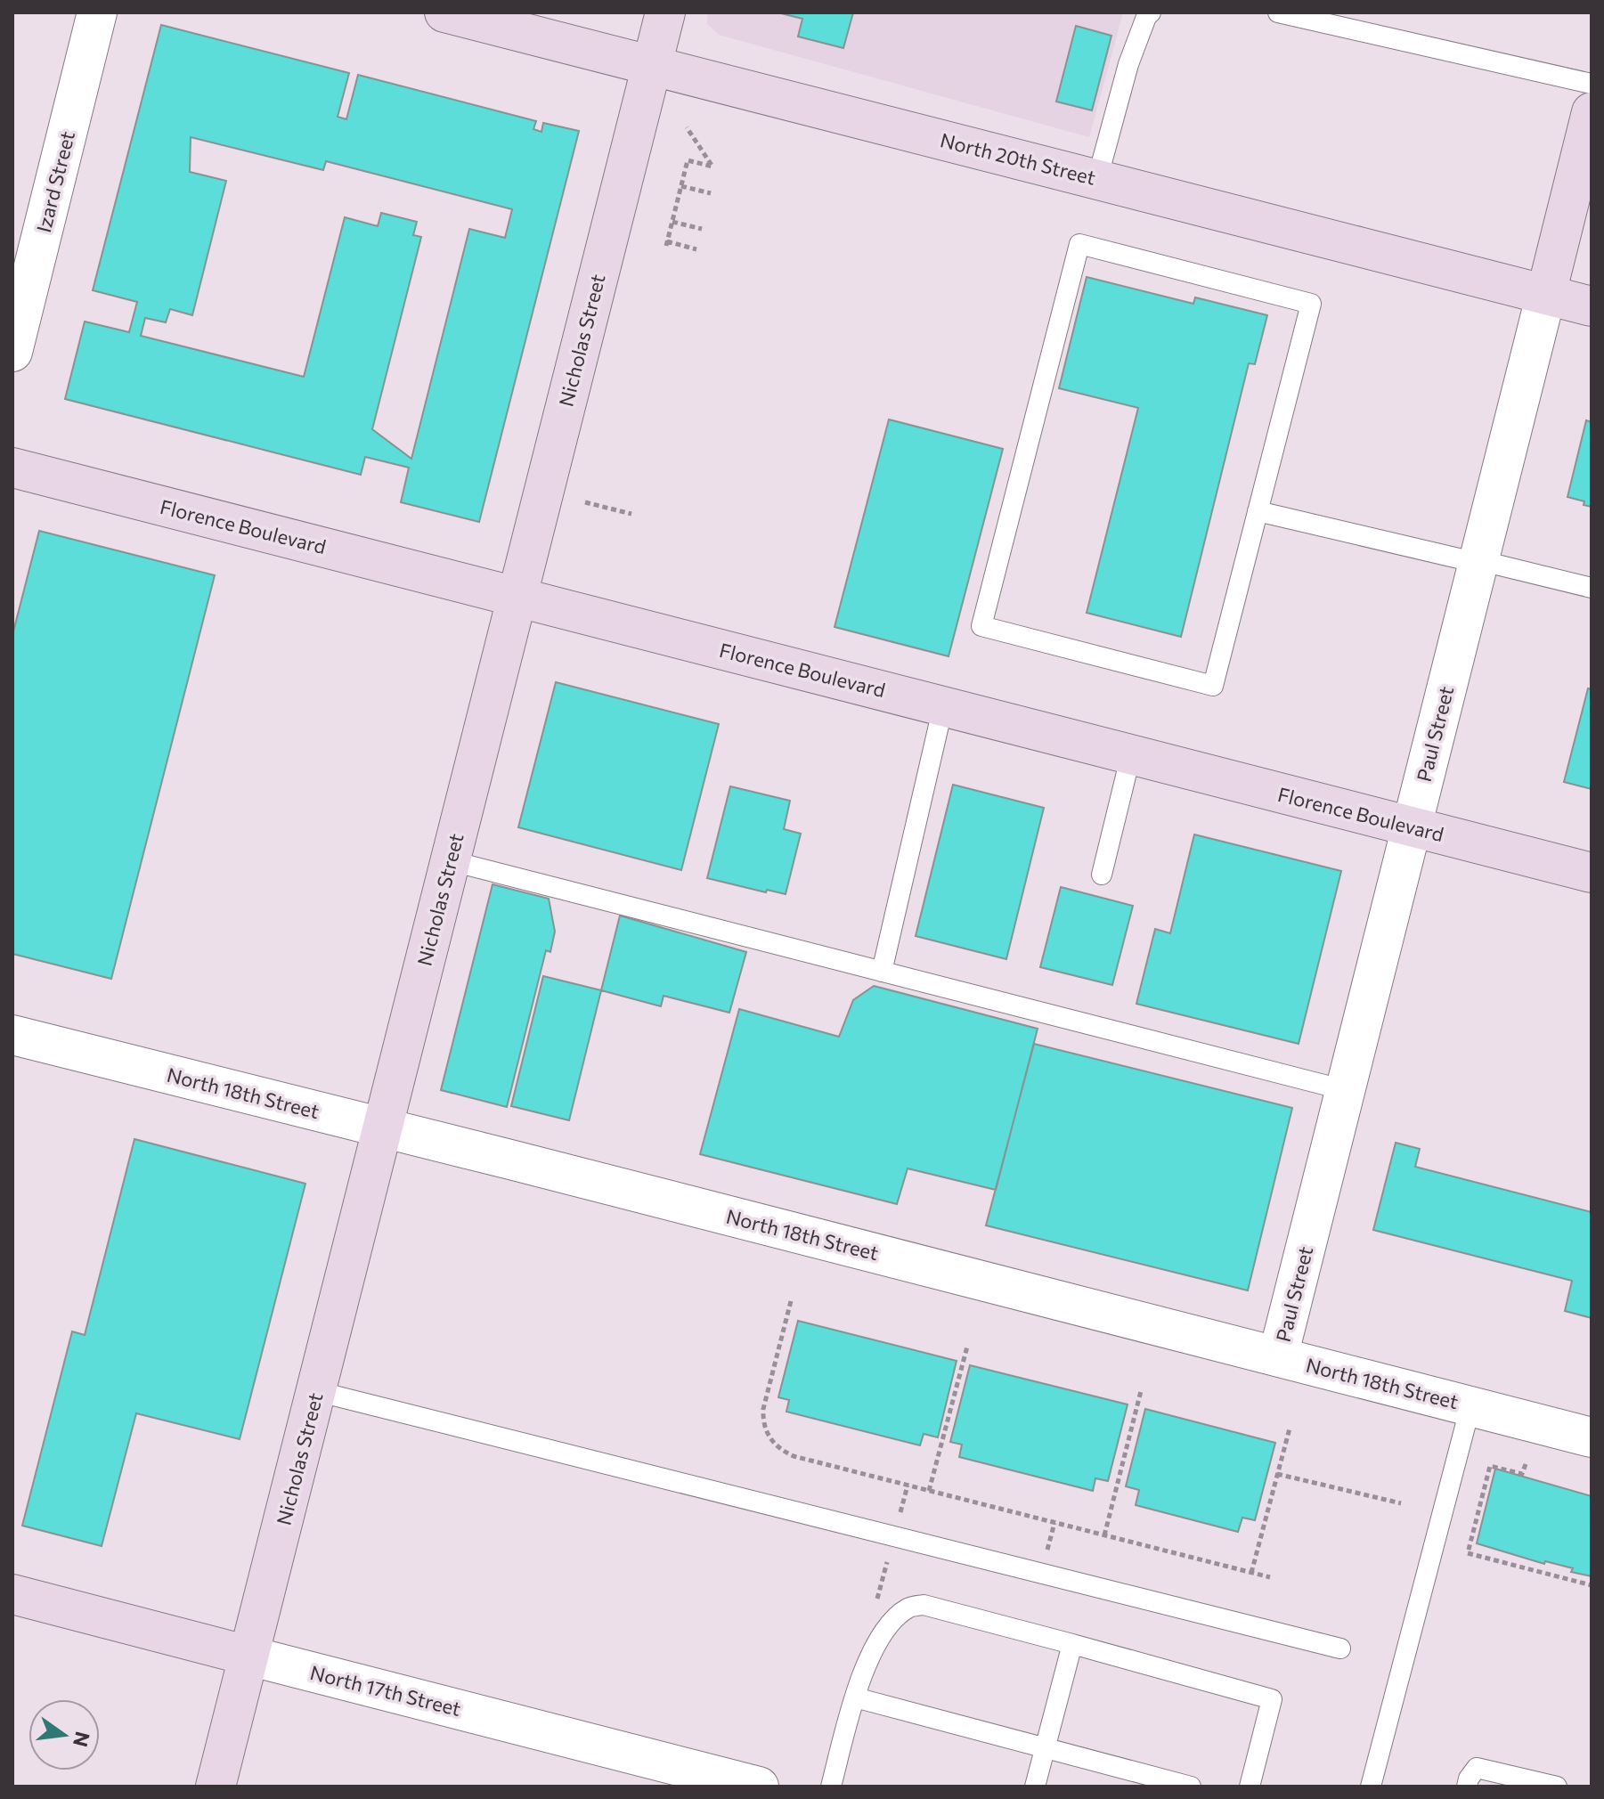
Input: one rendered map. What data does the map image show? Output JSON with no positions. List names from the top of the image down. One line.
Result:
{"streets":{"street":["North 20th Street","Izard Street","Nicholas Street","Florence Boulevard","Paul Street","North 18th Street","North 17th Street"]},"crossings":[["North 20th Street","Nicholas Street"],["North 20th Street","Paul Street"],["Nicholas Street","Florence Boulevard"],["Nicholas Street","North 18th Street"],["Nicholas Street","North 17th Street"],["Florence Boulevard","Paul Street"],["Paul Street","North 18th Street"]],"north":"right"}
